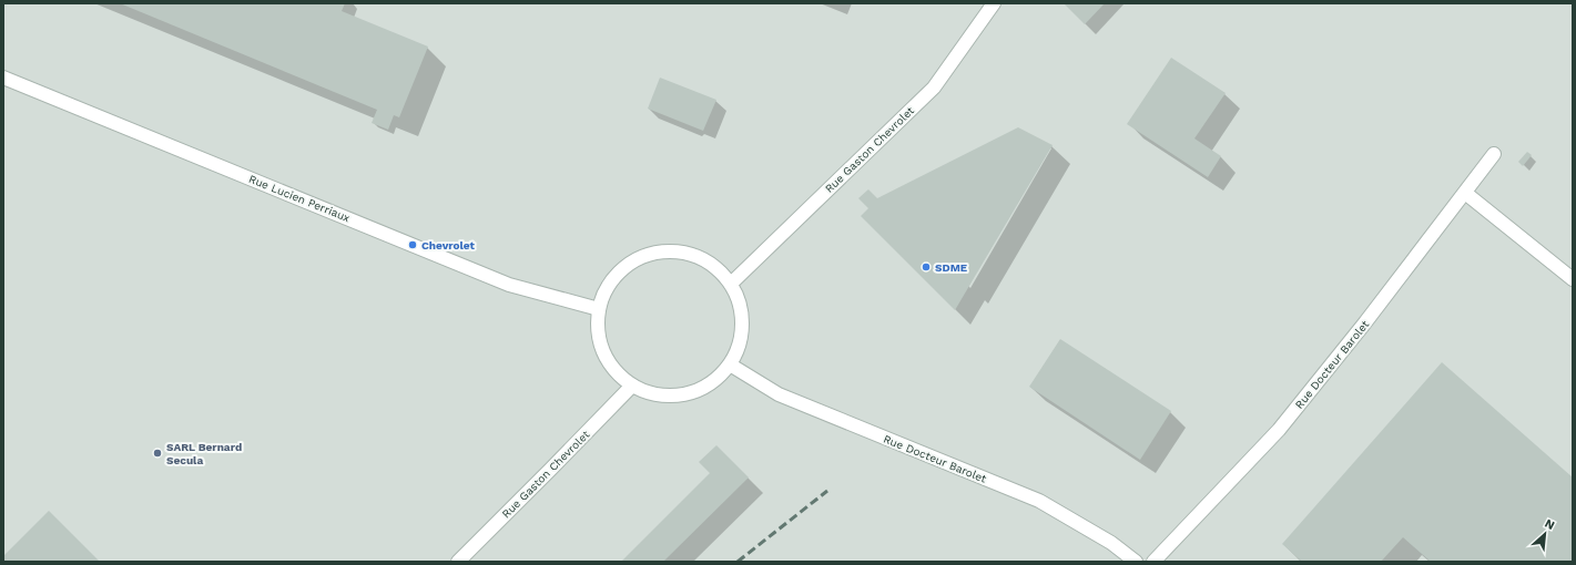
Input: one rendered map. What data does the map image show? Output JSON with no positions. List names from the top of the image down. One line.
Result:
{"streets":{"street":["Rue Gaston Chevrolet","Rue Lucien Perriaux","Rue Docteur Barolet"]},"crossings":[["Rue Gaston Chevrolet","Rue Lucien Perriaux"],["Rue Gaston Chevrolet","Rue Docteur Barolet"],["Rue Lucien Perriaux","Rue Docteur Barolet"]],"places":["Chevrolet","SDME","SARL Bernard Secula"],"north":"top right"}
